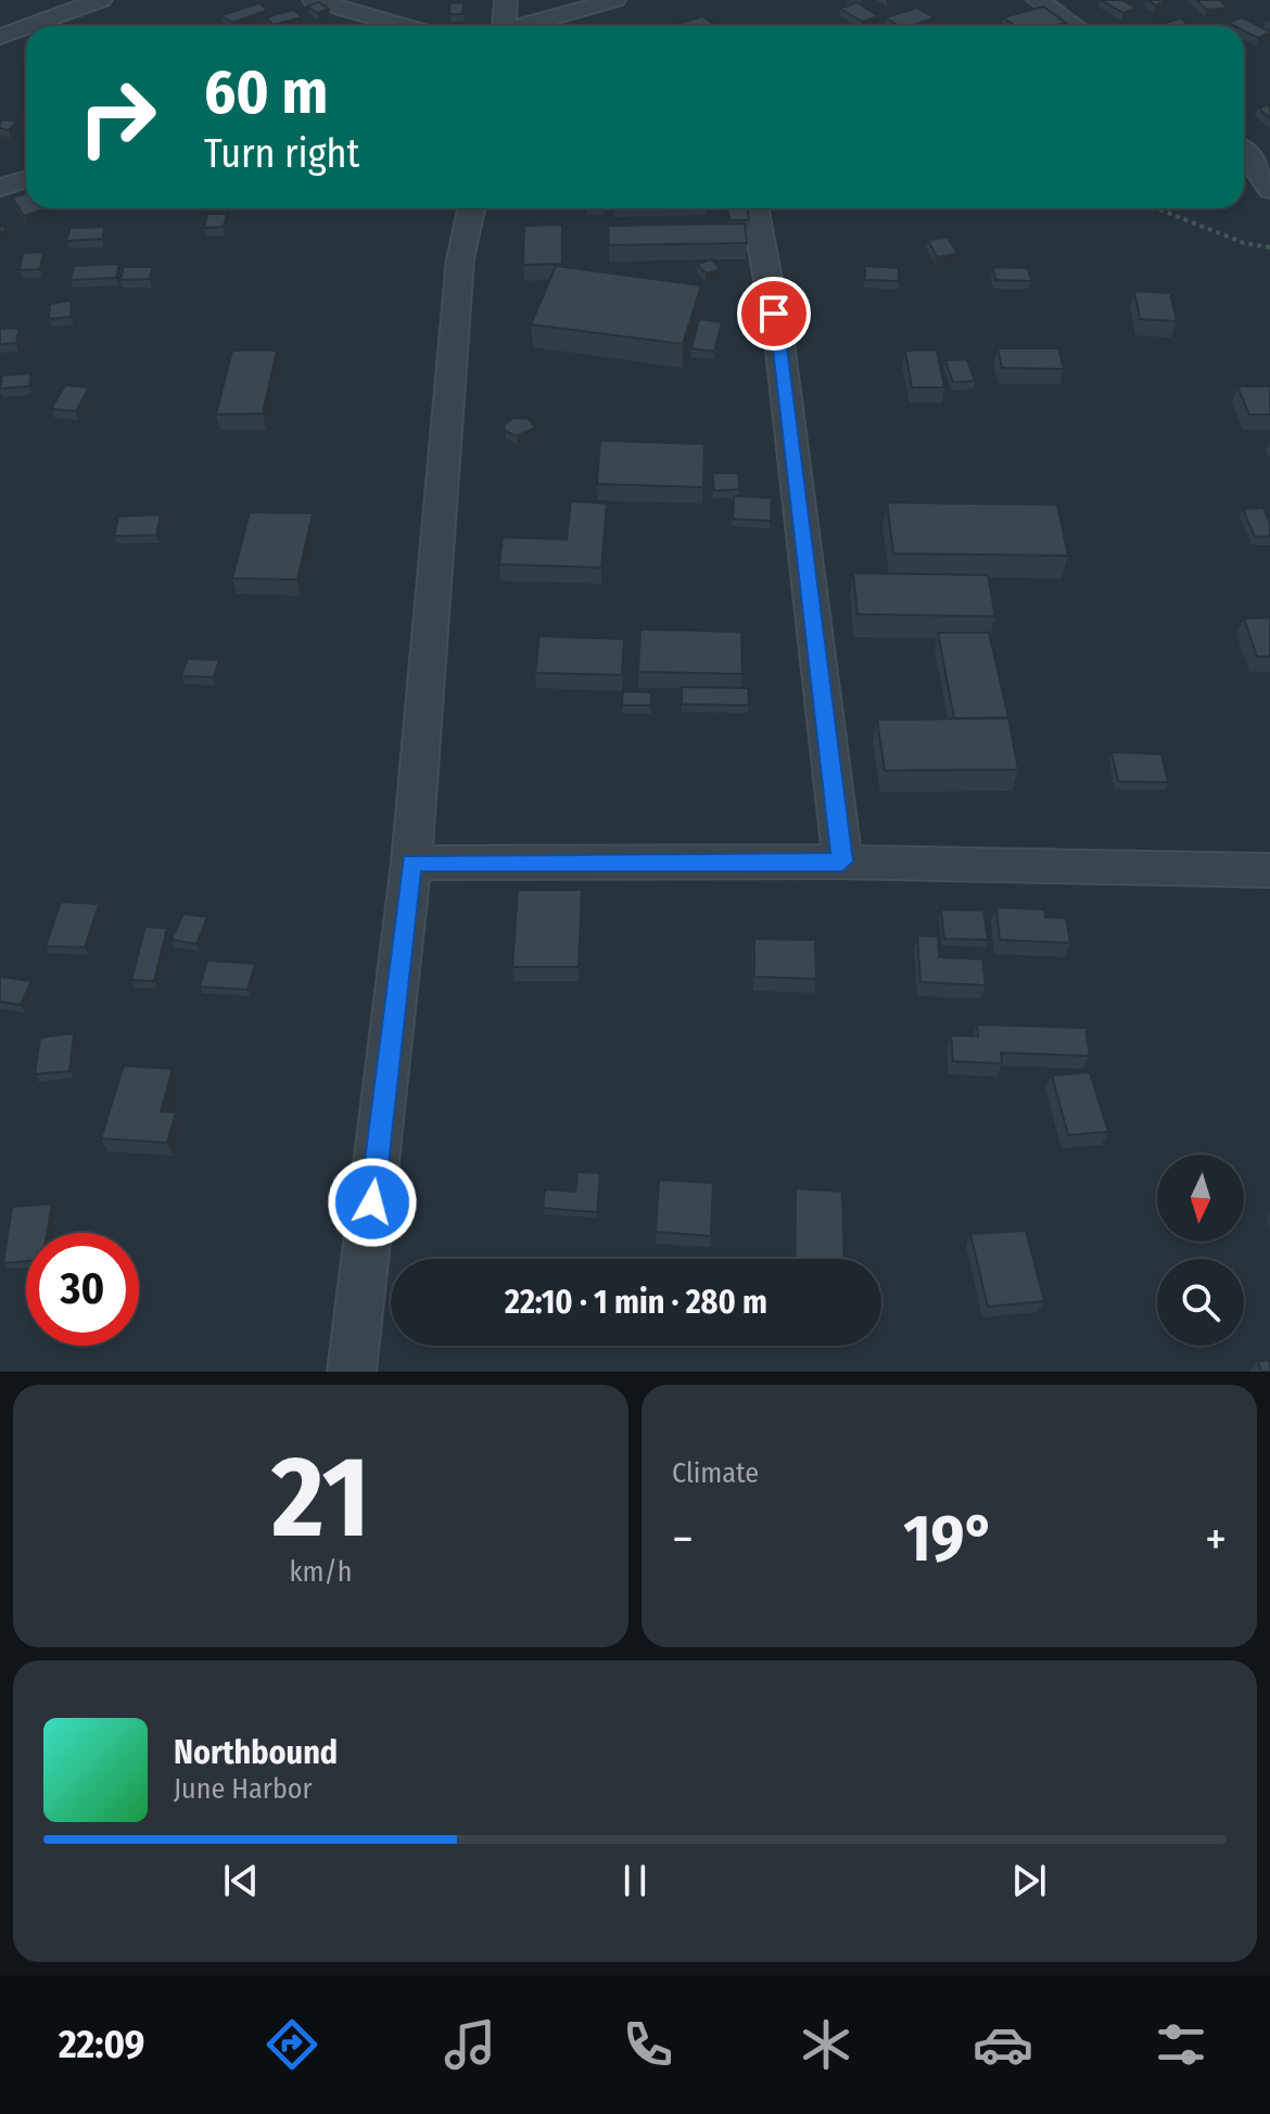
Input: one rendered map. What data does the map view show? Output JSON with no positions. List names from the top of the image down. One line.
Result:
{"north":"bottom","page":{"turn":["60 m","Turn right"],"limit":"30","trip":"22:10 · 1 min · 280 m","tile":[["21","km/h"],"Climate"],"heat":["−","19°","+"],"song":["Northbound","June Harbor"],"tabs":"22:09"}}
